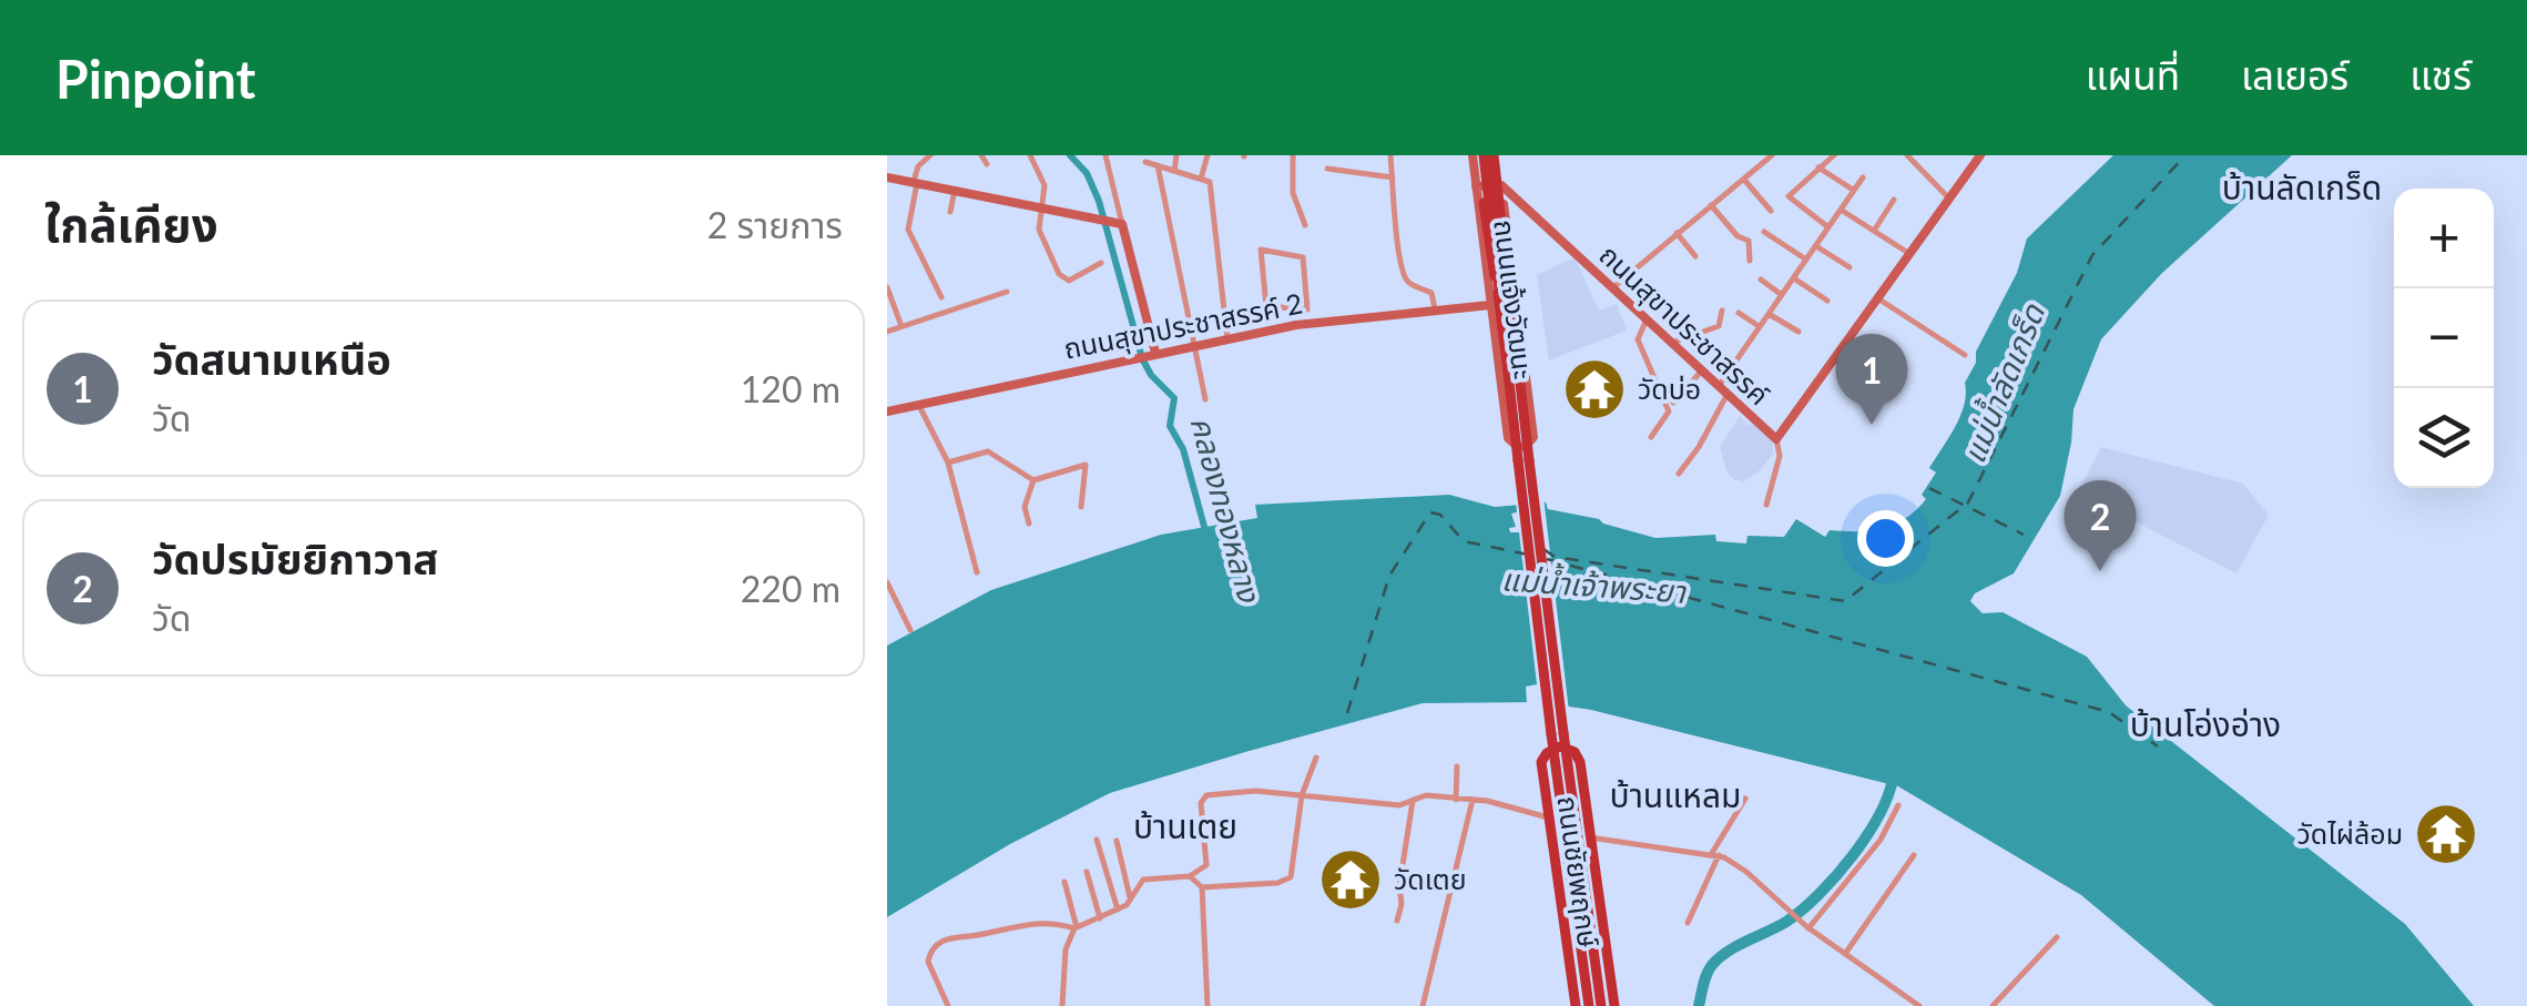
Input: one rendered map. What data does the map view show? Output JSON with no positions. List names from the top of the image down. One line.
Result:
{"streets":{"main road":["ถนนแจ้งวัฒนะ","ถนนชัยพฤกษ์"],"street":["ถนนสุขาประชาสรรค์","ถนนสุขาประชาสรรค์ 2"]},"crossings":[["ถนนแจ้งวัฒนะ","ถนนสุขาประชาสรรค์"],["ถนนแจ้งวัฒนะ","ถนนสุขาประชาสรรค์ 2"],["ถนนแจ้งวัฒนะ","ถนนชัยพฤกษ์"]],"districts":["บ้านลัดเกร็ด","บ้านโอ่งอ่าง","บ้านแหลม","บ้านเตย"],"water":["แม่น้ำลัดเกร็ด","คลองทองหลาง","แม่น้ำเจ้าพระยา"],"places":{"temple":["วัดบ่อ","วัดไผ่ล้อม","วัดเตย"]},"page":{"header":"Pinpoint","nav":["แผนที่","เลเยอร์","แชร์"],"heading":["ใกล้เคียง","2 รายการ"],"map_buttons":["+","−"],"list":[{"mark":"1","name":"วัดสนามเหนือ","note":"วัด","value":"120 m"},{"mark":"2","name":"วัดปรมัยยิกาวาส","note":"วัด","value":"220 m"}],"pins":["1","2"]}}
